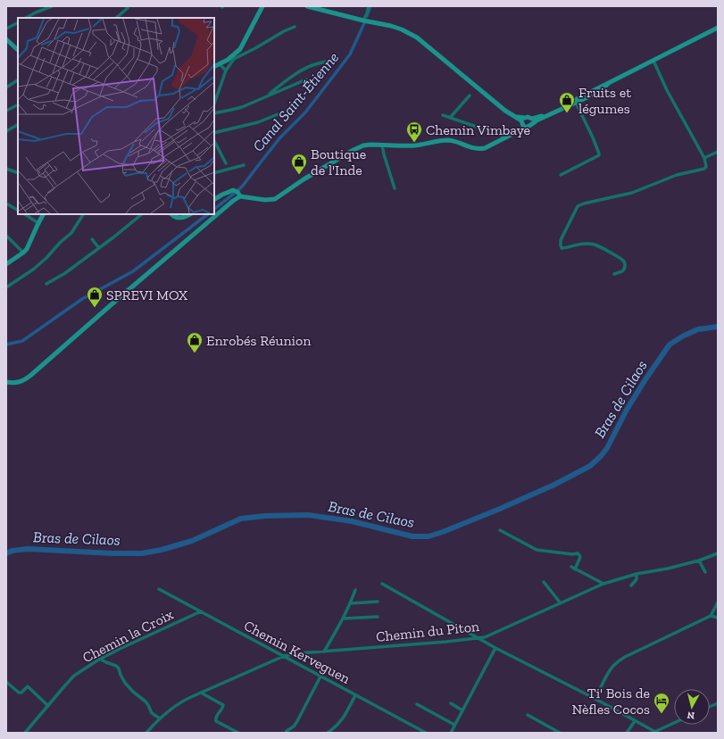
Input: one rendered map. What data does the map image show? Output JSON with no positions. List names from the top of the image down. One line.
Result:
{"streets":{"street":["Chemin du Piton","Chemin la Croix","Chemin Kerveguen"]},"crossings":[["Chemin du Piton","Chemin Kerveguen"],["Chemin la Croix","Chemin Kerveguen"]],"water":["Canal Saint-Étienne","Bras de Cilaos"],"places":{"shop":["Fruits et légumes","Boutique de l'Inde","SPREVI MOX","Enrobés Réunion"],"bus stop":["Chemin Vimbaye"],"hotel":["Ti' Bois de Nèfles Cocos"]},"north":"bottom"}
